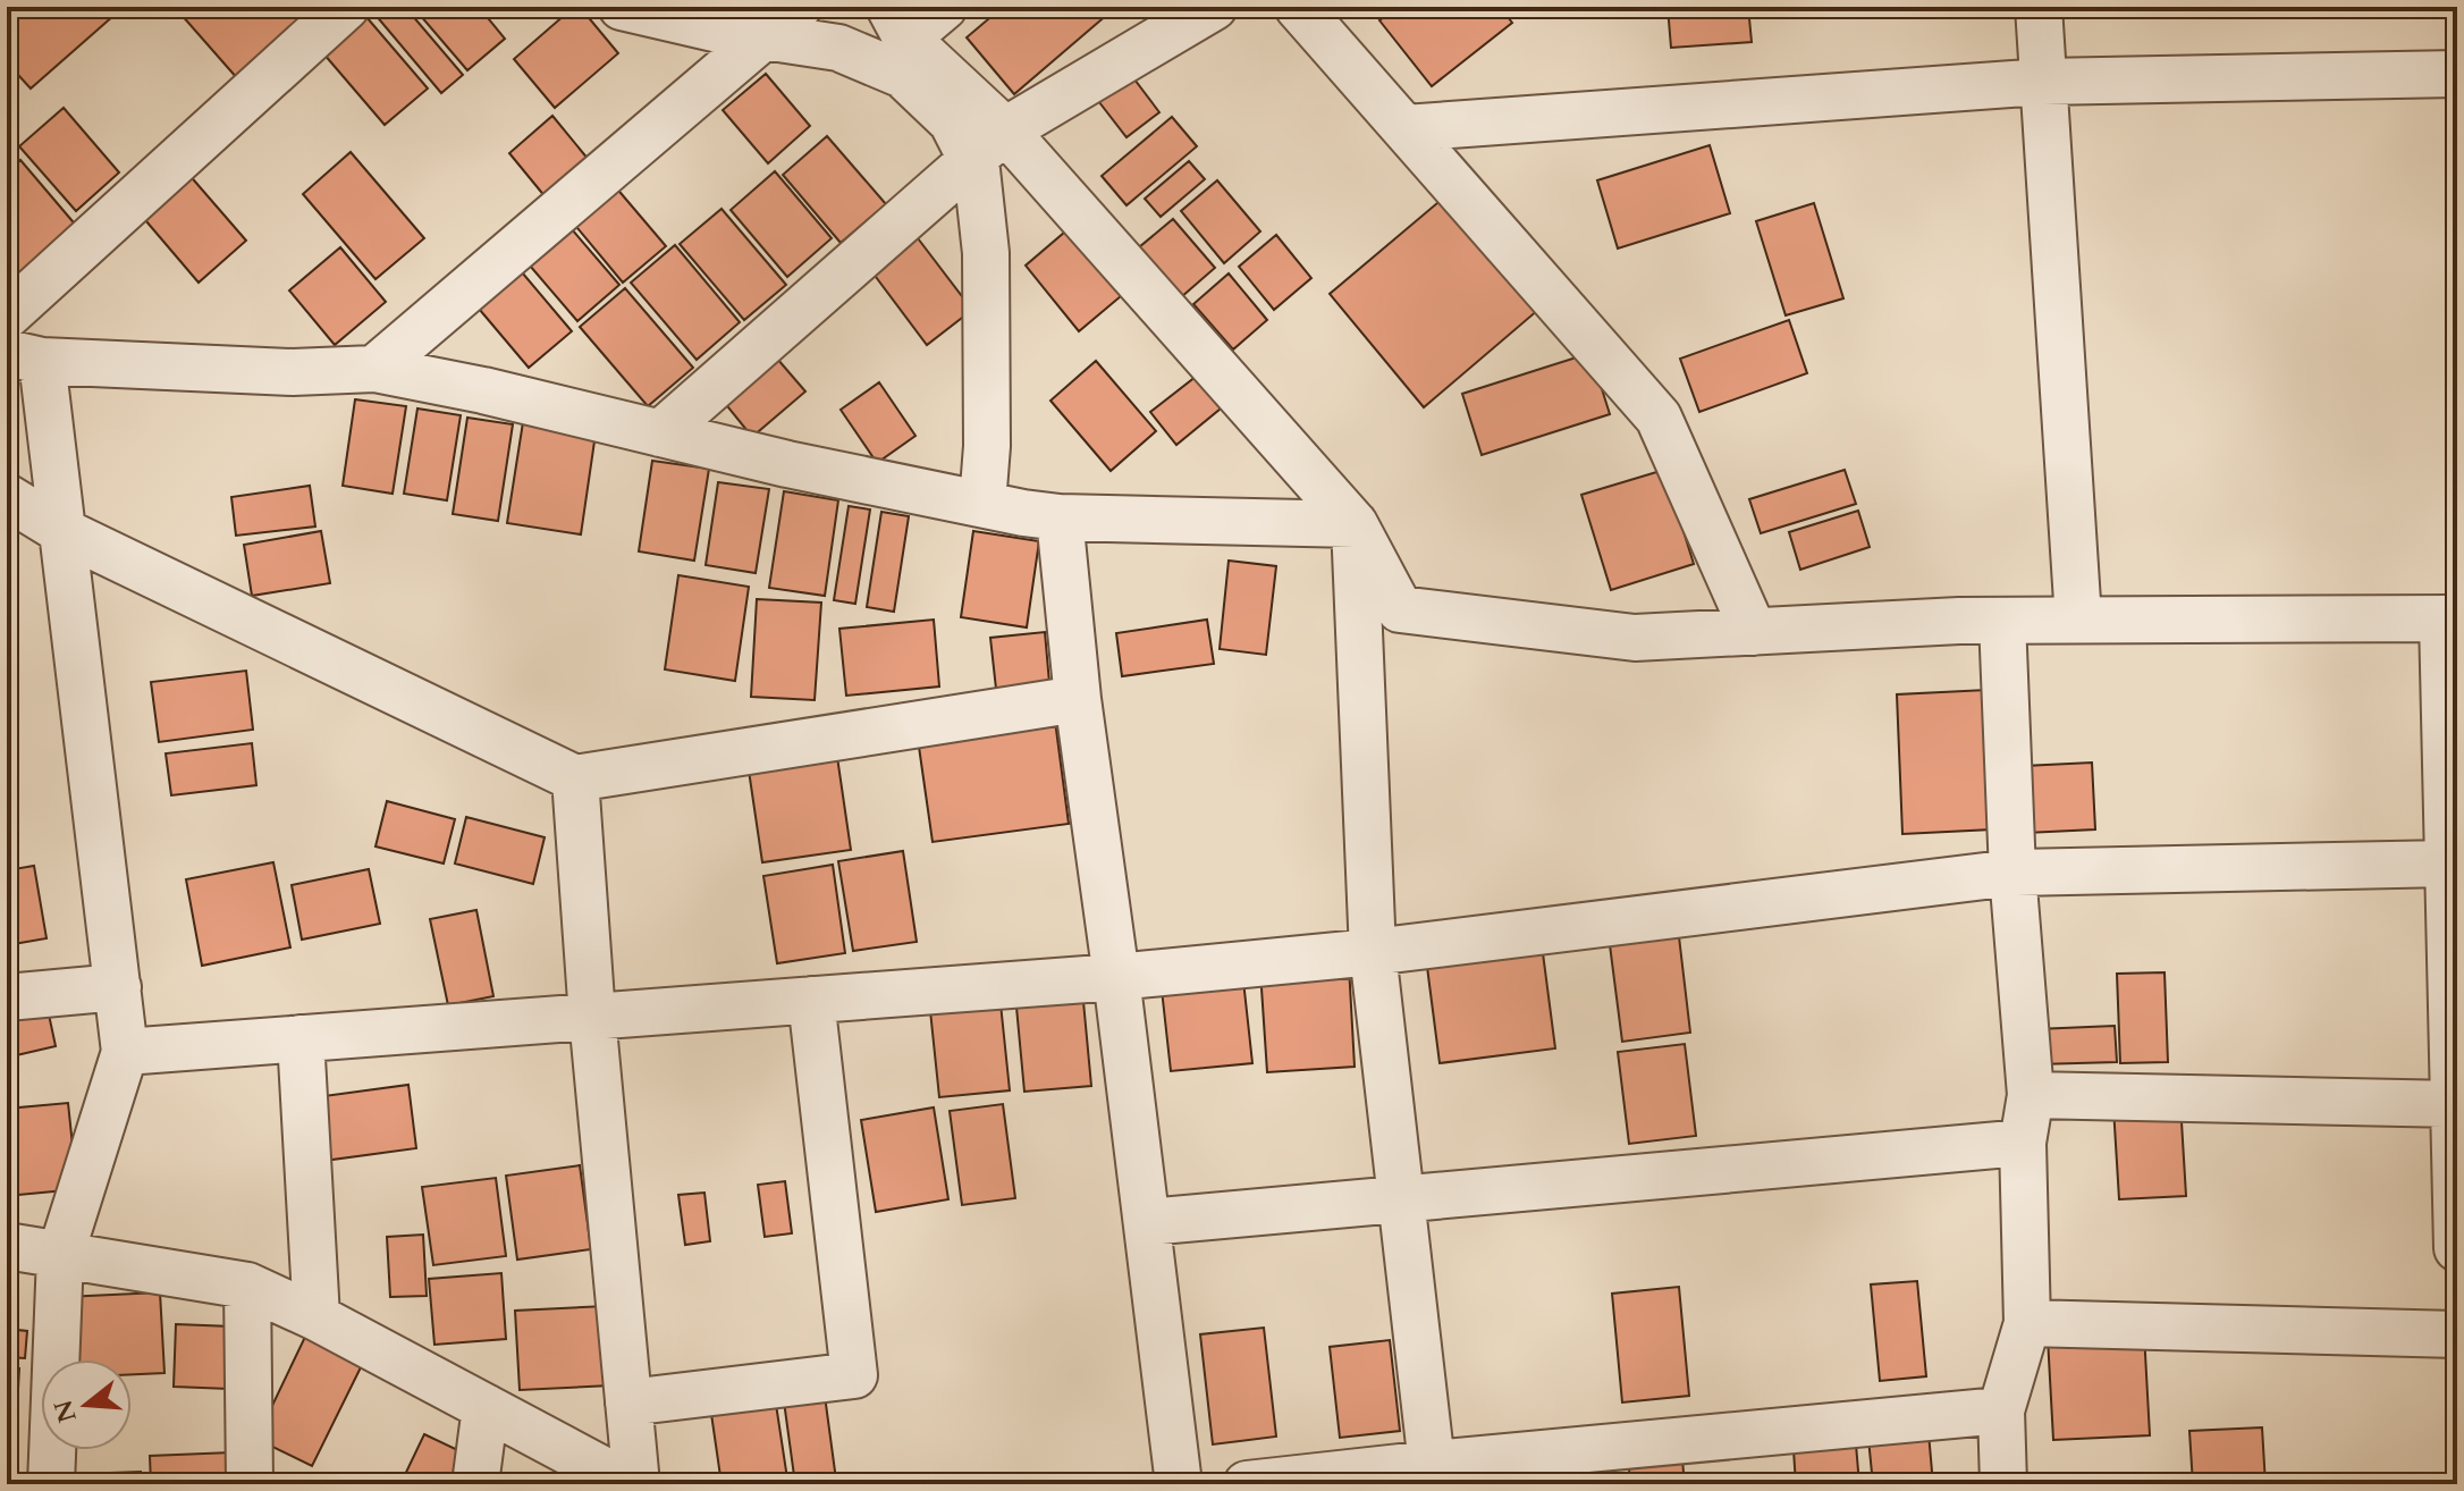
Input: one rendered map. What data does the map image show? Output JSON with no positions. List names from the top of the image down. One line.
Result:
{"north":"left"}
